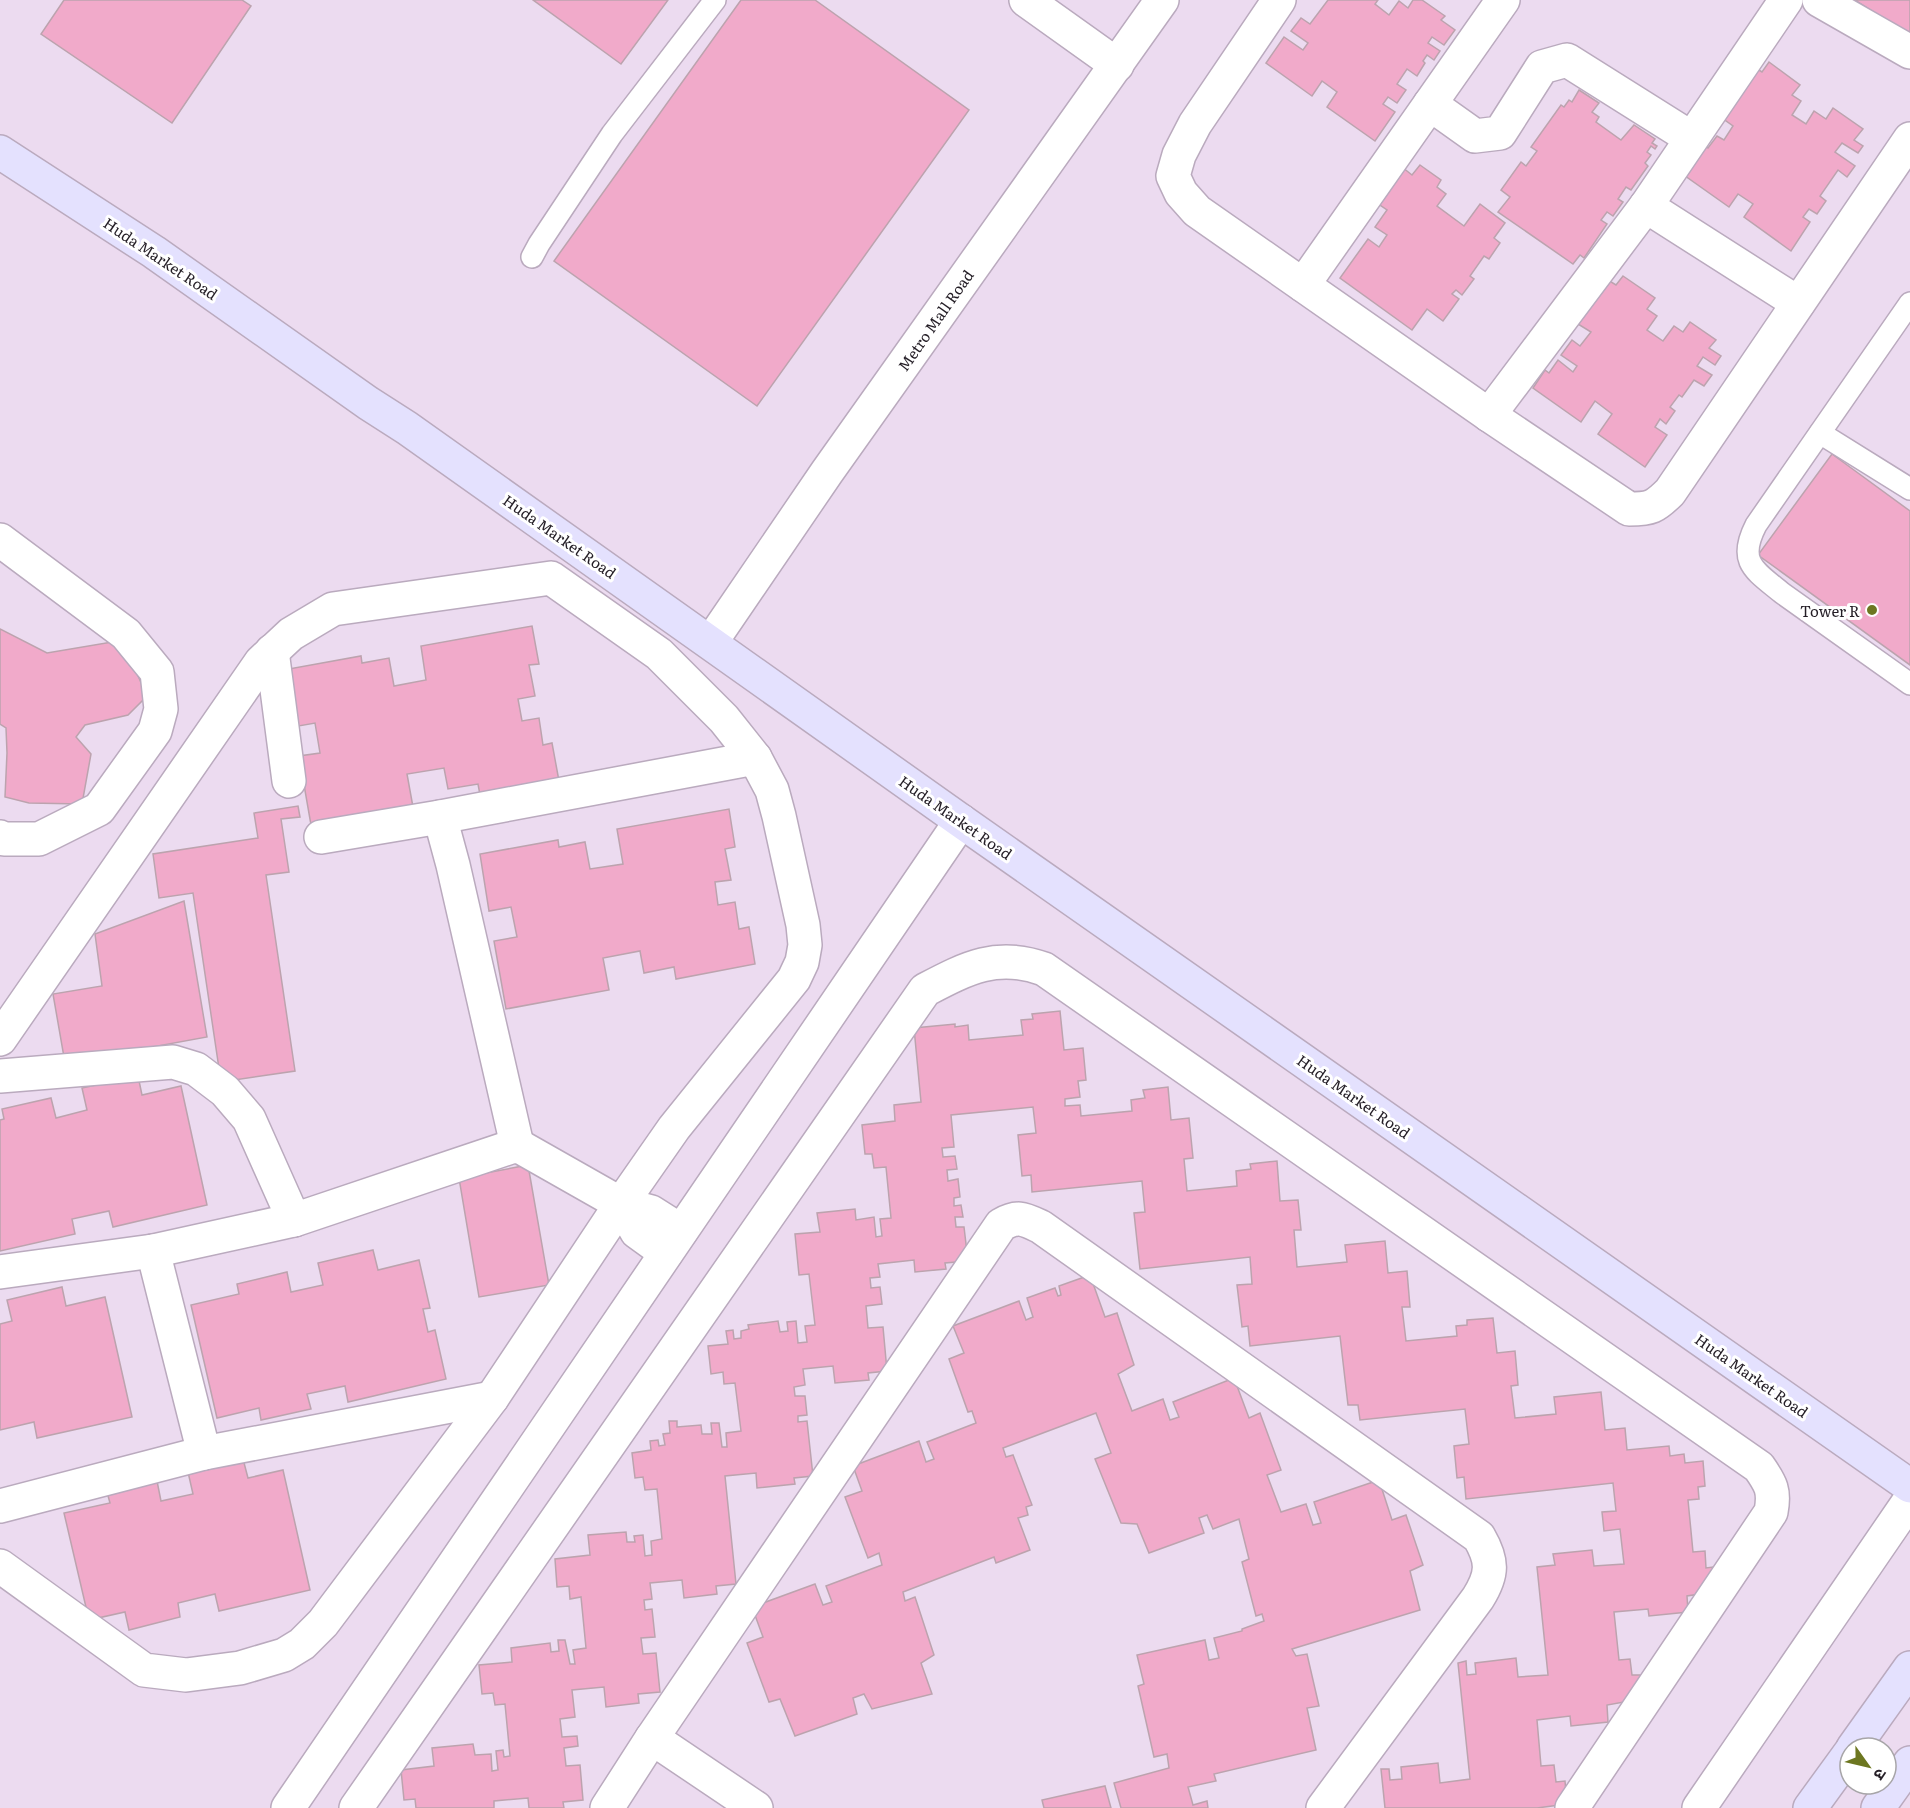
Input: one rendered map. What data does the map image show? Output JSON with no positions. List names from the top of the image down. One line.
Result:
{"streets":{"street":["Huda Market Road","Metro Mall Road"]},"crossings":[["Huda Market Road","Metro Mall Road"]],"places":["Tower R"],"north":"bottom right"}
